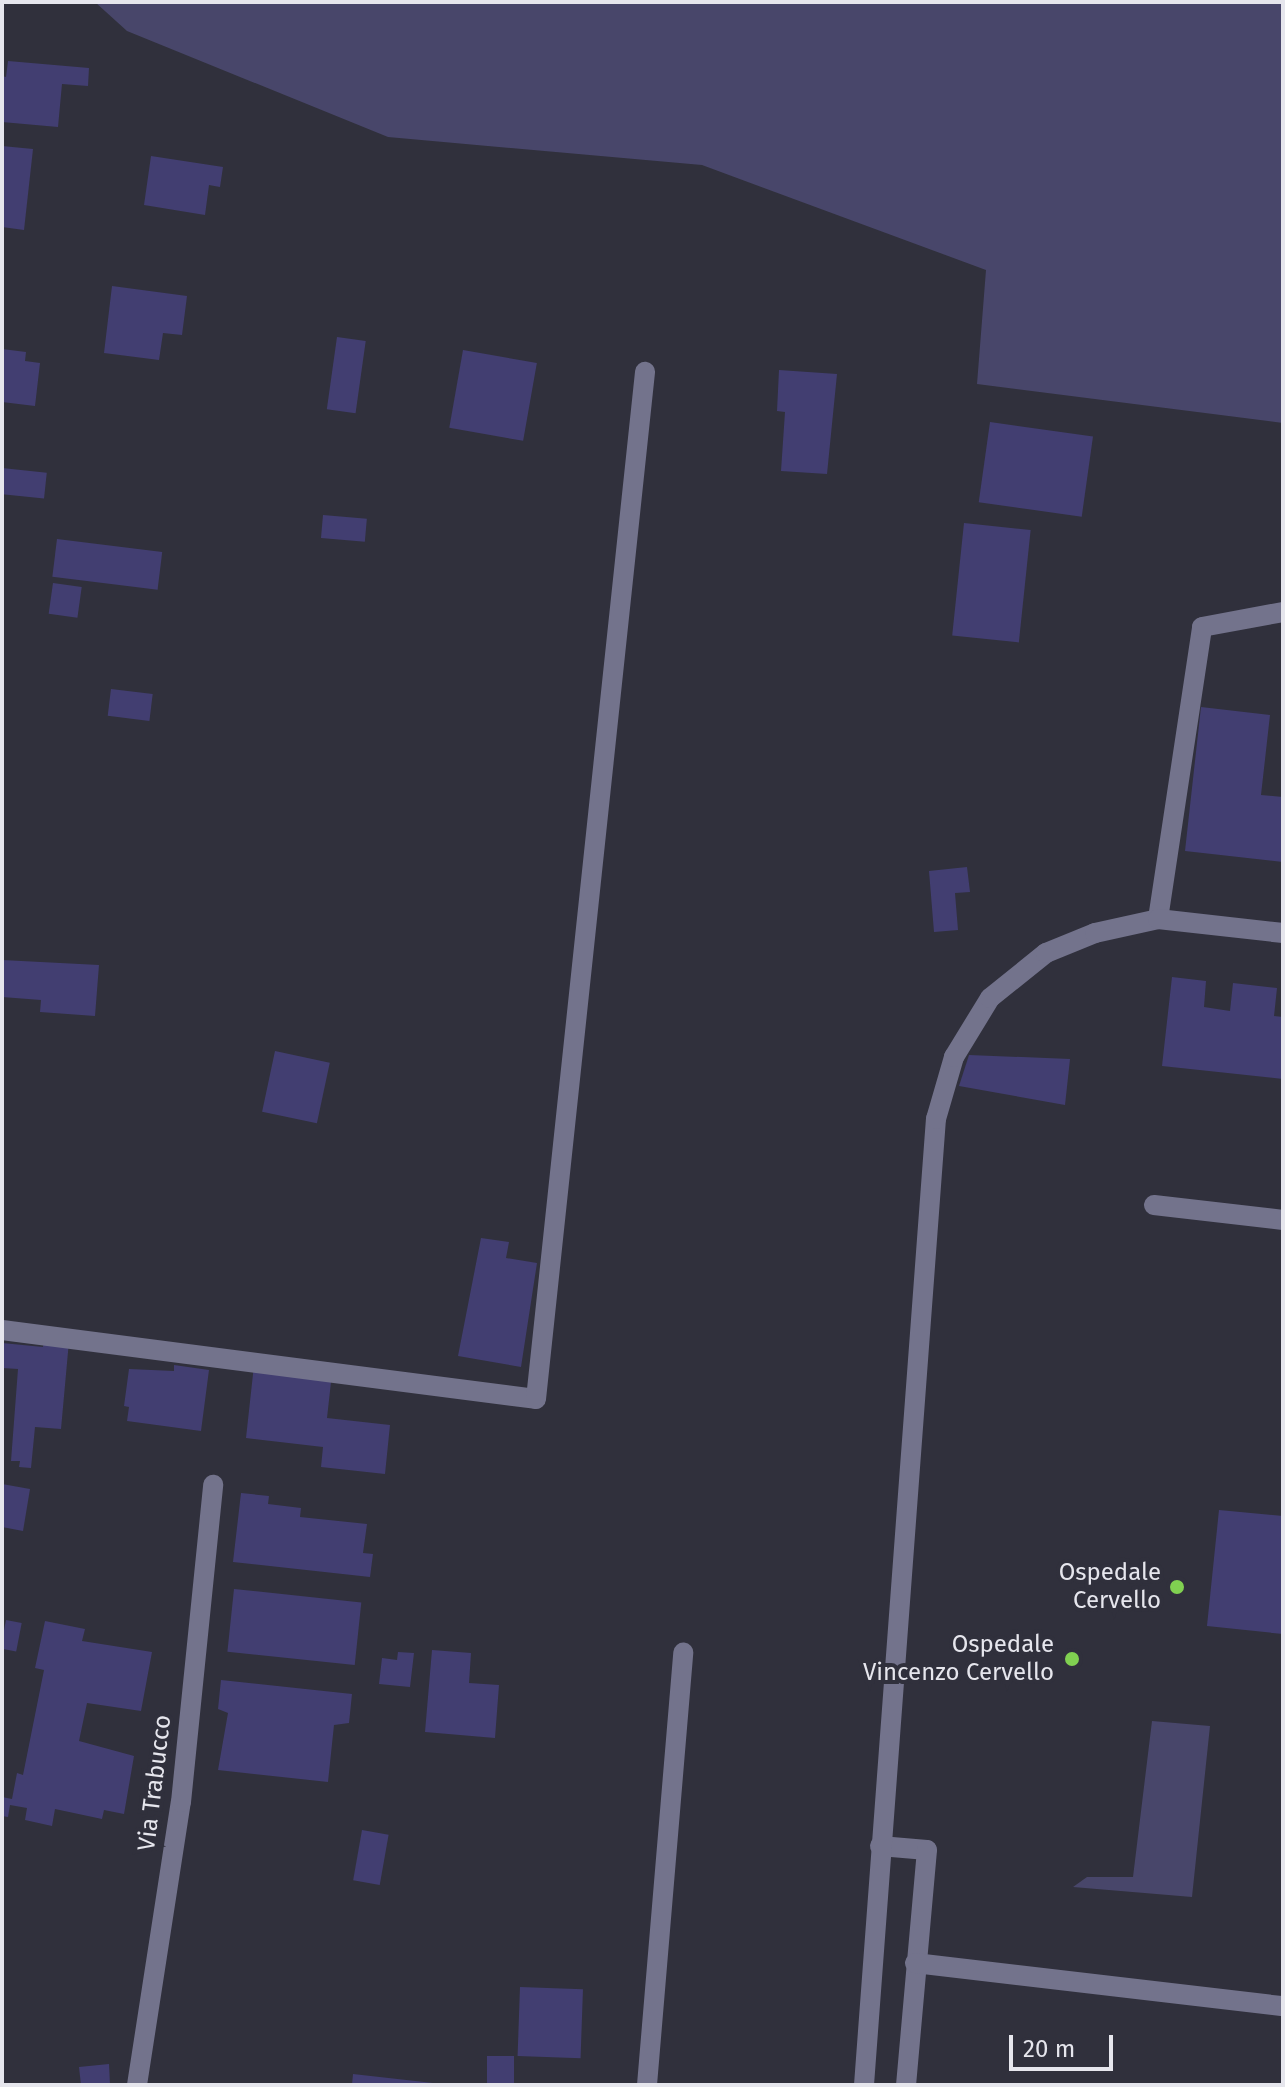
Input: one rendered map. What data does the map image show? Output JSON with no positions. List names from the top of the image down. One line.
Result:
{"streets":{"street":["Via Trabucco"]},"places":["Ospedale Cervello","Ospedale Vincenzo Cervello"],"scale_bar":"20 m"}
